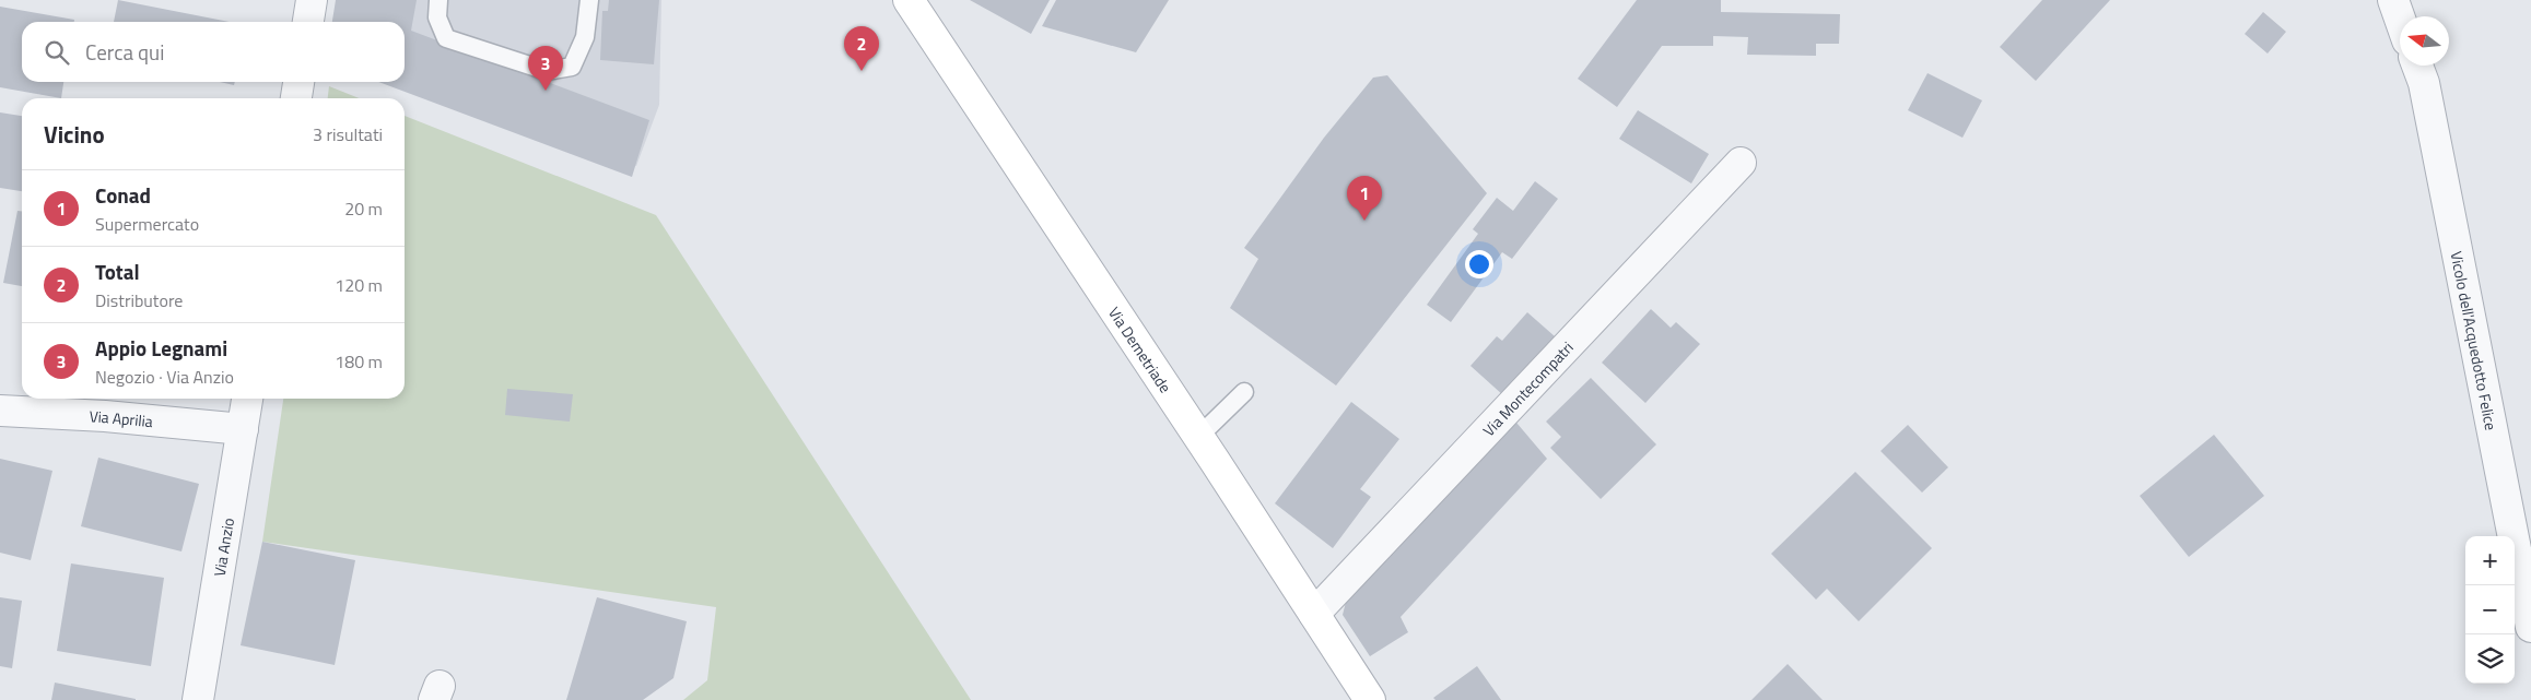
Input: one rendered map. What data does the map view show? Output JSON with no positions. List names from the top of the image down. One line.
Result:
{"streets":{"street":["Vicolo dell'Acquedotto Felice","Via Demetriade","Via Montecompatri","Via Aprilia","Via Anzio"]},"crossings":[["Via Demetriade","Via Montecompatri"],["Via Aprilia","Via Anzio"]],"north":"left","page":{"search":"Cerca qui","pins":["2","3","1"],"heading":["Vicino","3 risultati"],"list":[{"mark":"1","name":"Conad","note":"Supermercato","value":"20 m"},{"mark":"2","name":"Total","note":"Distributore","value":"120 m"},{"mark":"3","name":"Appio Legnami","note":"Negozio · Via Anzio","value":"180 m"}],"map_buttons":["+","−"]}}
